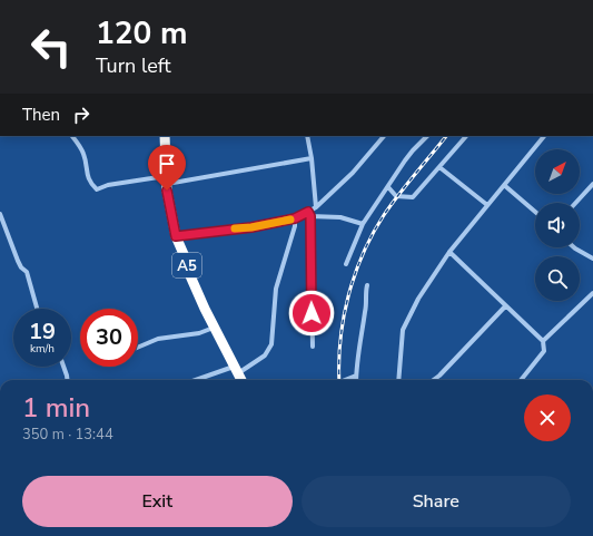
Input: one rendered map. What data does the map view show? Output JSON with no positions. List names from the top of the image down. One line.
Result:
{"streets":{"highway":["A5"]},"north":"top right","page":{"turn":["120 m","Turn left"],"then":"Then","speed":"19 km/h","limit":"30","heading":["1 min","350 m · 13:44"],"buttons":["Exit","Share"]}}
